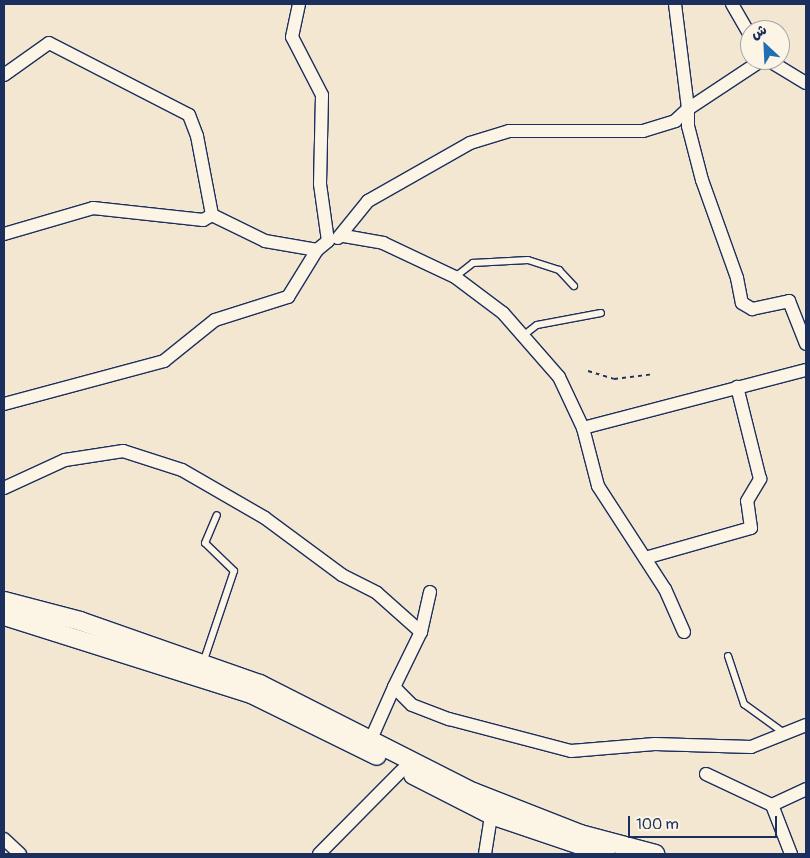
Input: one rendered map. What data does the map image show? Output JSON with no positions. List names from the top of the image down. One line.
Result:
{"scale_bar":"100 m","north":"top left"}
